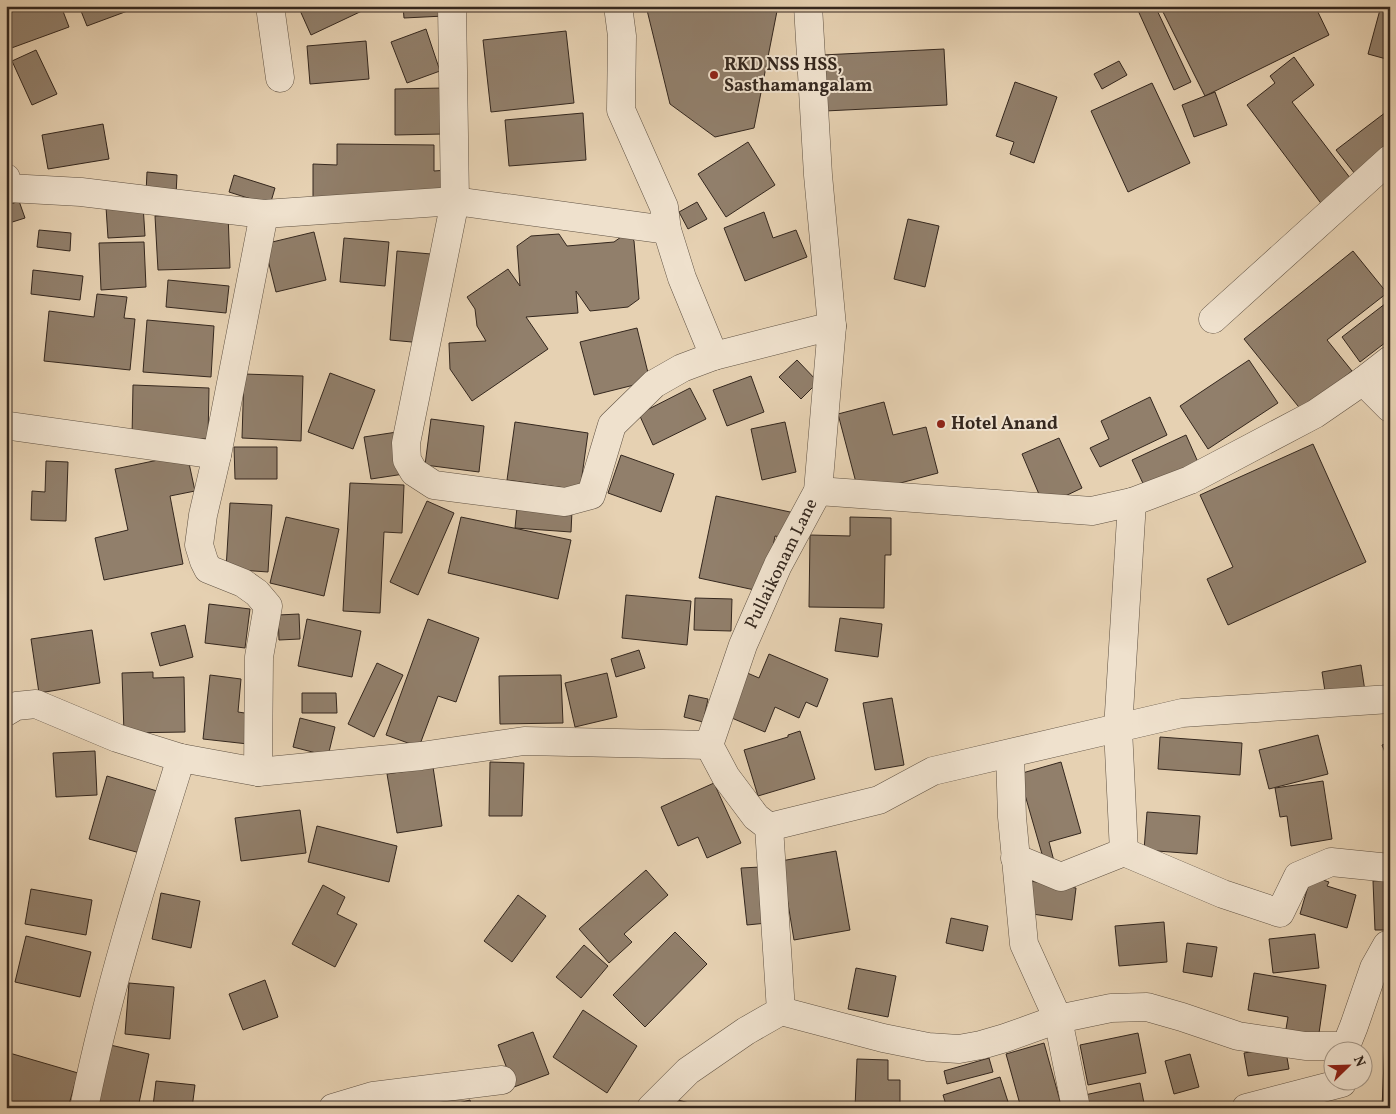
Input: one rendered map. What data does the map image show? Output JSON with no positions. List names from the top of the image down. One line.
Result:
{"streets":{"street":["Pullaikonam Lane"]},"places":["RKD NSS HSS, Sasthamangalam","Hotel Anand"],"north":"top right"}
